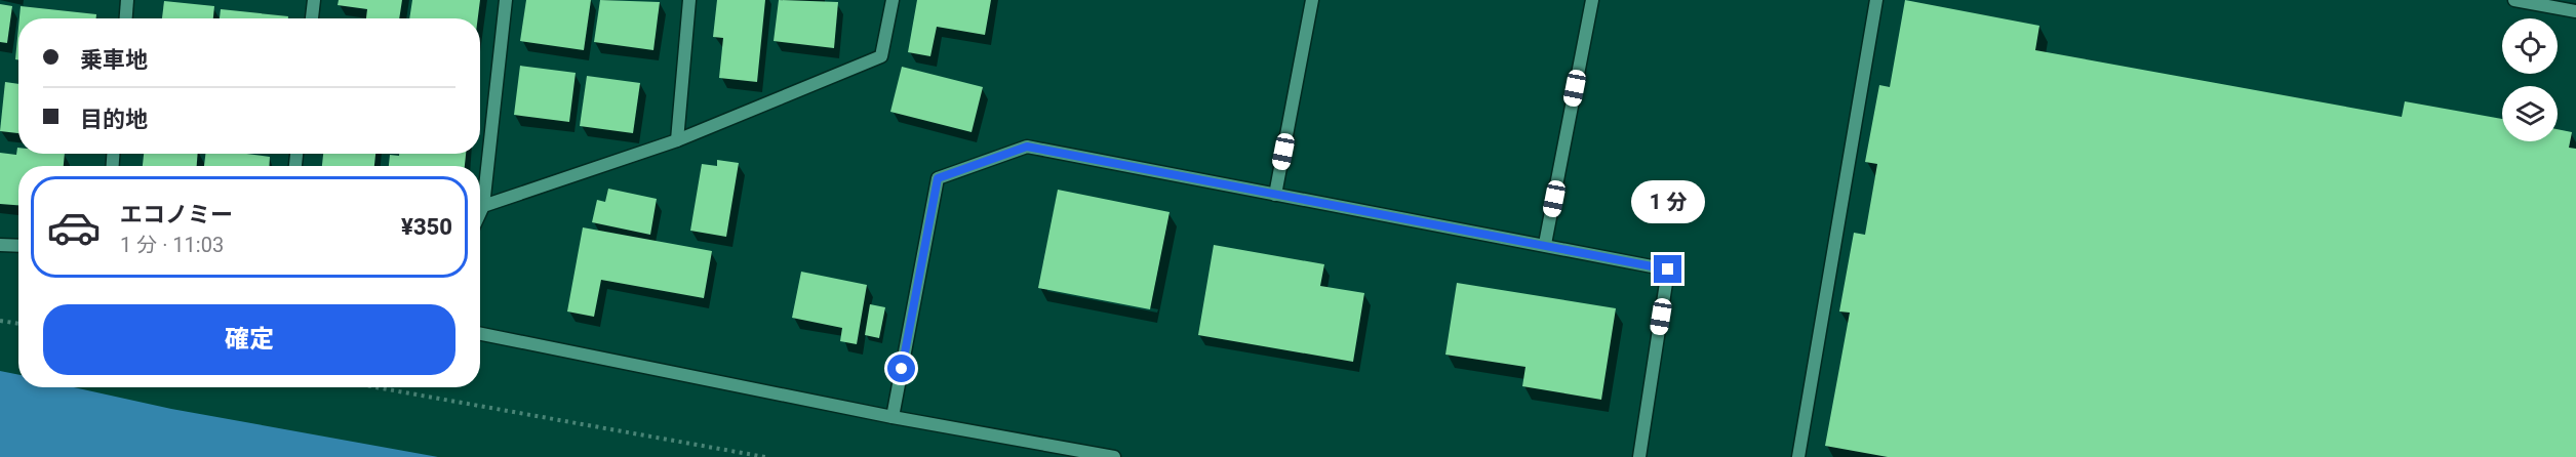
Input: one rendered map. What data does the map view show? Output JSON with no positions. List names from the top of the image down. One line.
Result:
{"page":{"banner":["乗車地","目的地"],"list":[{"name":"エコノミー","note":"1 分 · 11:03","value":"¥350"}],"bubble":"1 分","buttons":"確定"}}
